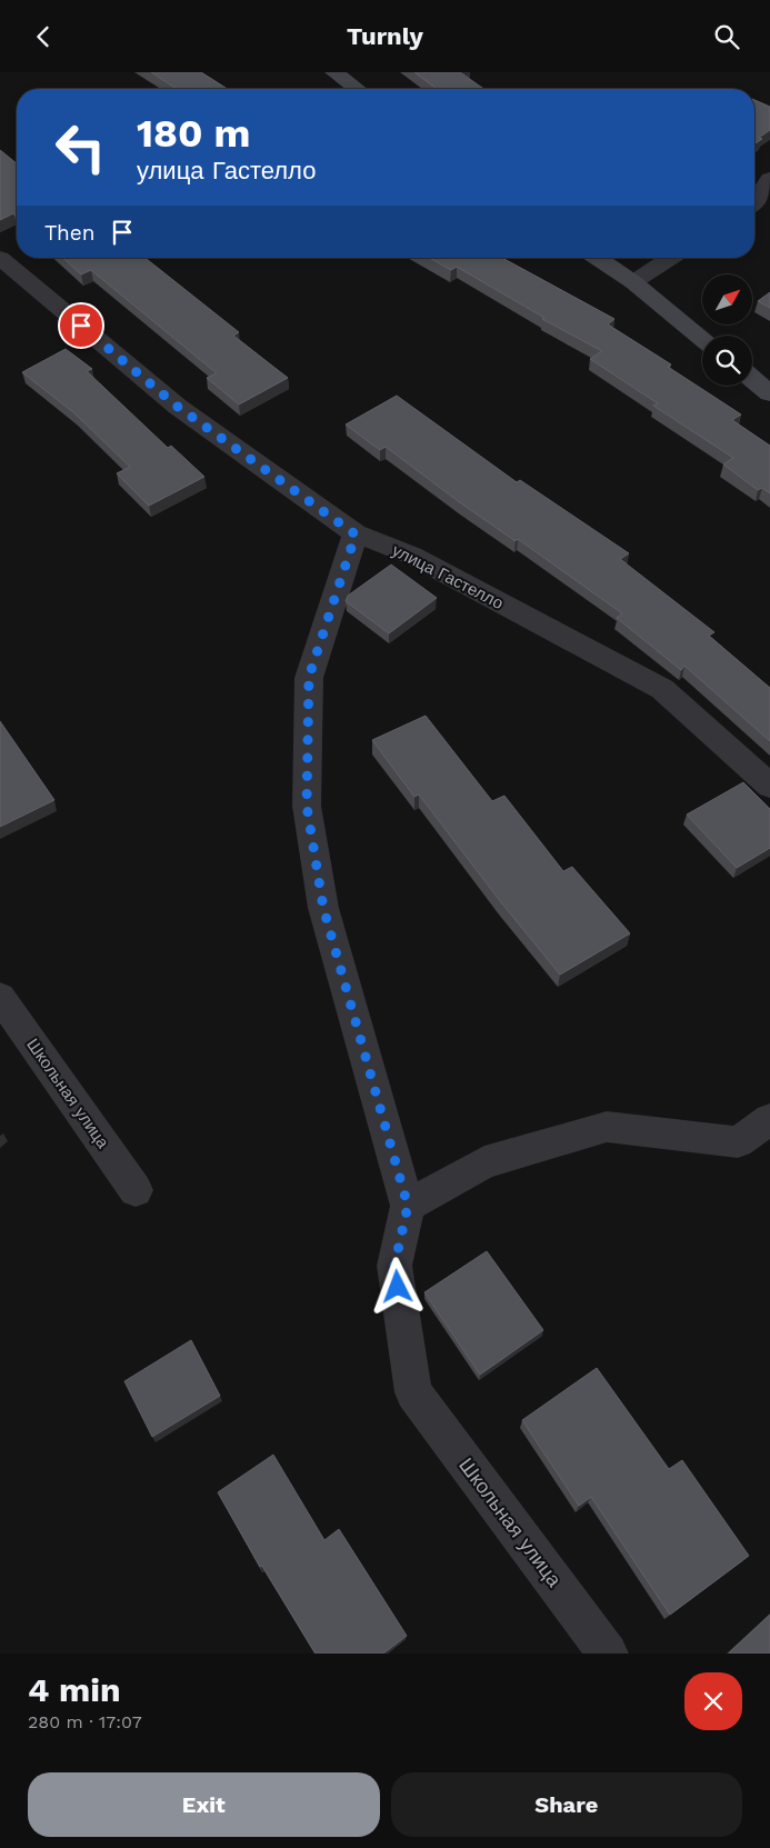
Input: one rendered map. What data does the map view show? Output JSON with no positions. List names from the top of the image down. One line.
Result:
{"streets":{"street":["улица Гастелло","Школьная улица"]},"north":"top right","page":{"header":"Turnly","turn":["180 m","улица Гастелло"],"then":"Then","heading":["4 min","280 m · 17:07"],"buttons":["Exit","Share"]}}
